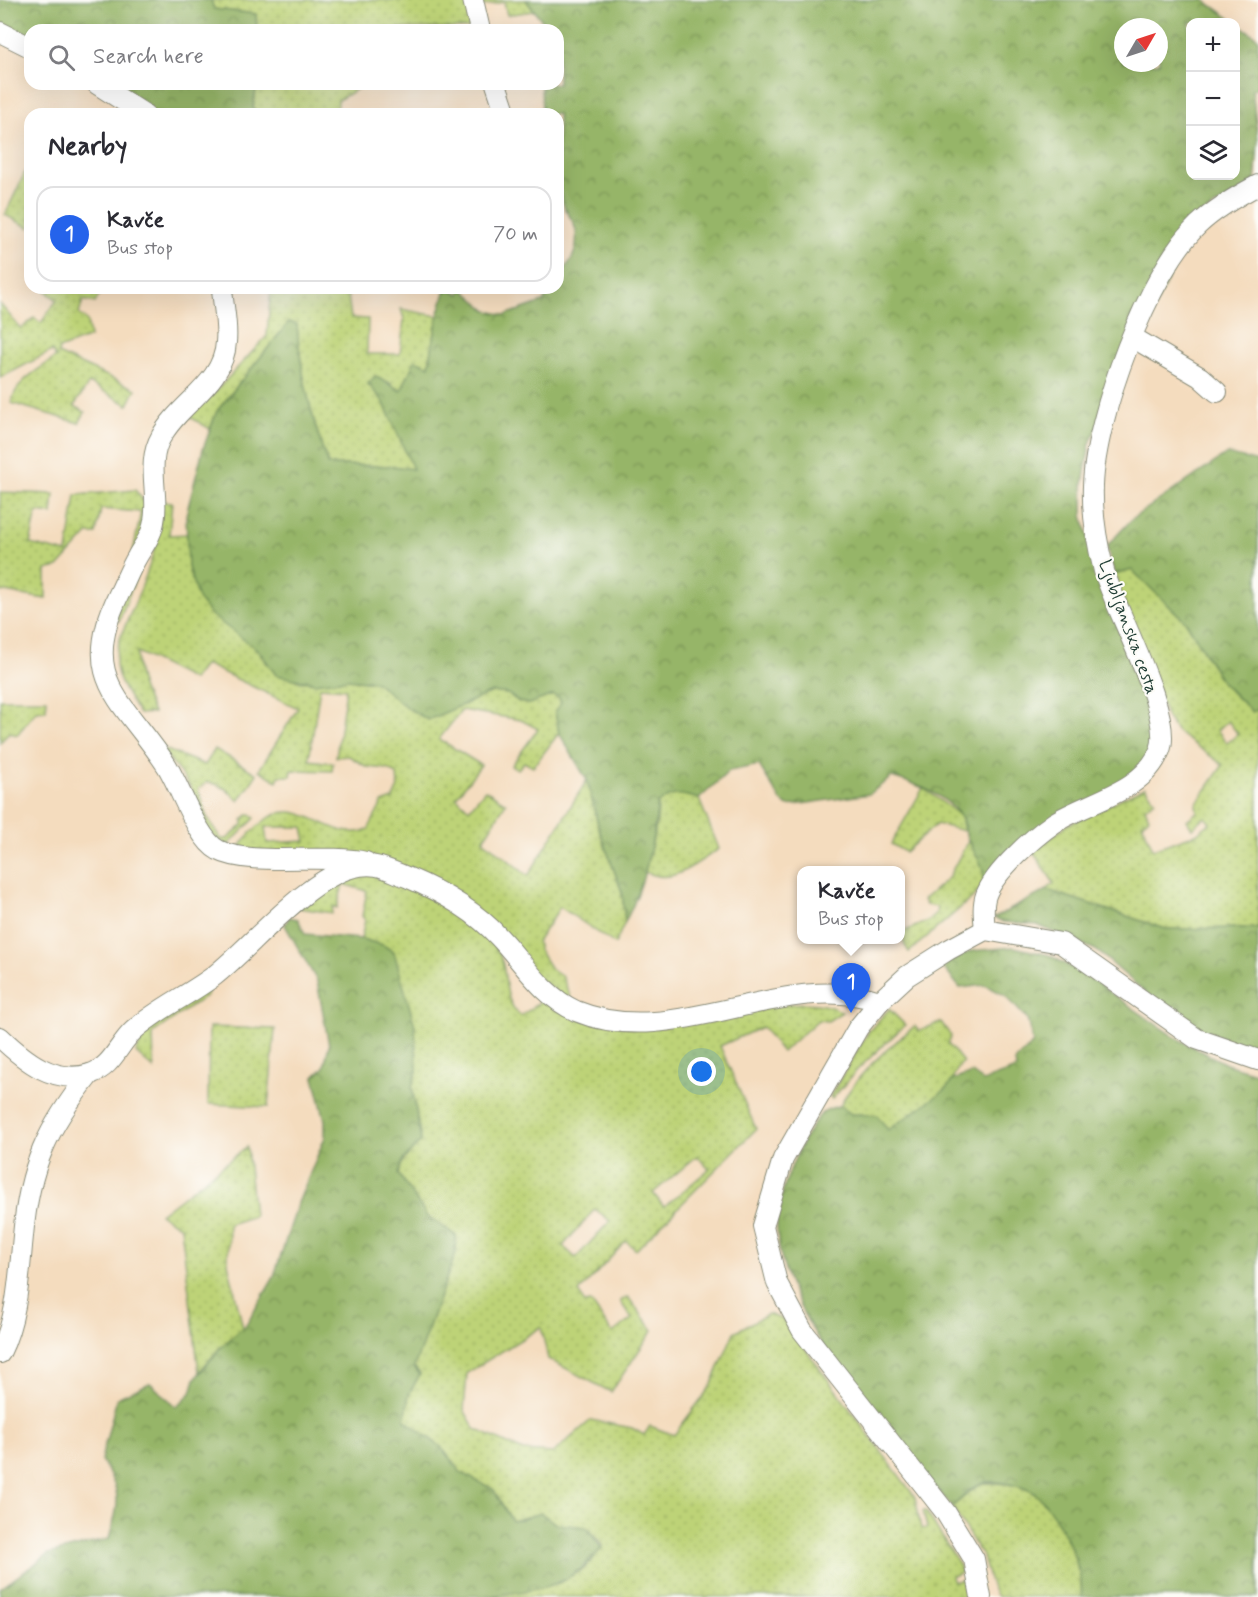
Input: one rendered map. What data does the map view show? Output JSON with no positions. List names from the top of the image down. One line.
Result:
{"streets":{"street":["Ljubljanska cesta"]},"north":"top right","page":{"map_buttons":["+","−"],"search":"Search here","heading":"Nearby","list":[{"mark":"1","name":"Kavče","note":"Bus stop","value":"70 m"}],"popup":["Kavče","Bus stop"],"pins":"1"}}
